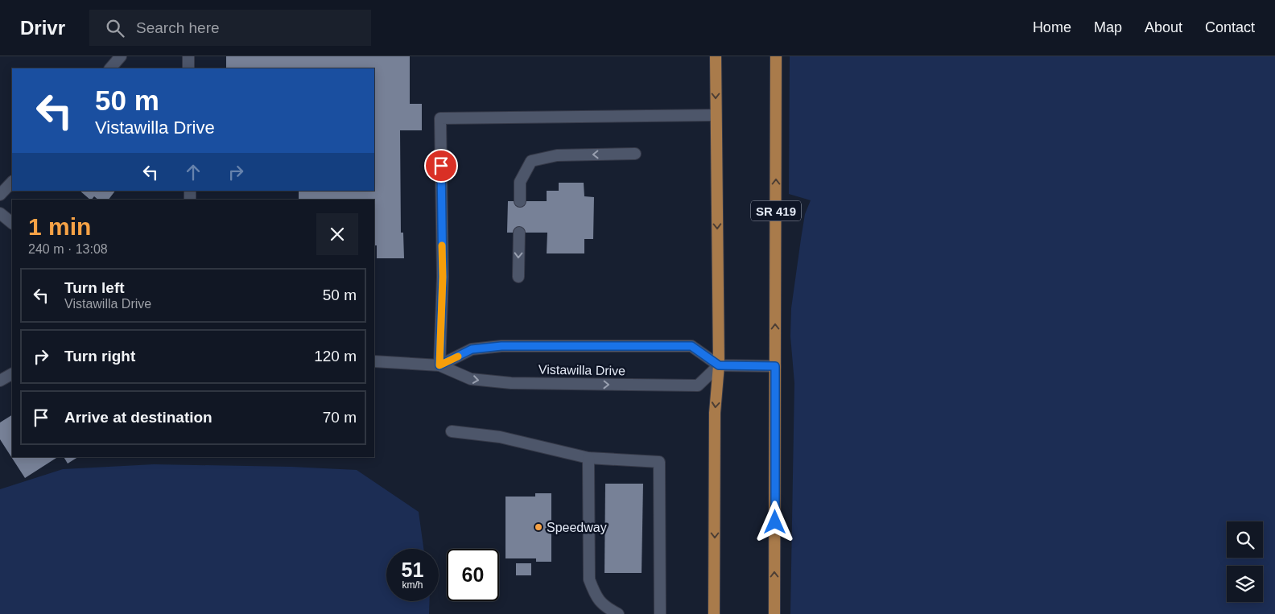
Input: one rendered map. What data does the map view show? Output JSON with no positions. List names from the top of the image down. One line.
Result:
{"streets":{"main road":["SR 419"],"street":["Vistawilla Drive"]},"places":["Speedway"],"page":{"header":"Drivr","search":"Search here","nav":["Home","Map","About","Contact"],"turn":["50 m","Vistawilla Drive"],"heading":["1 min","240 m · 13:08"],"list":[{"name":"Turn left","note":"Vistawilla Drive","value":"50 m"},{"name":"Turn right","value":"120 m"},{"name":"Arrive at destination","value":"70 m"}],"speed":"51 km/h","limit":"60"}}
